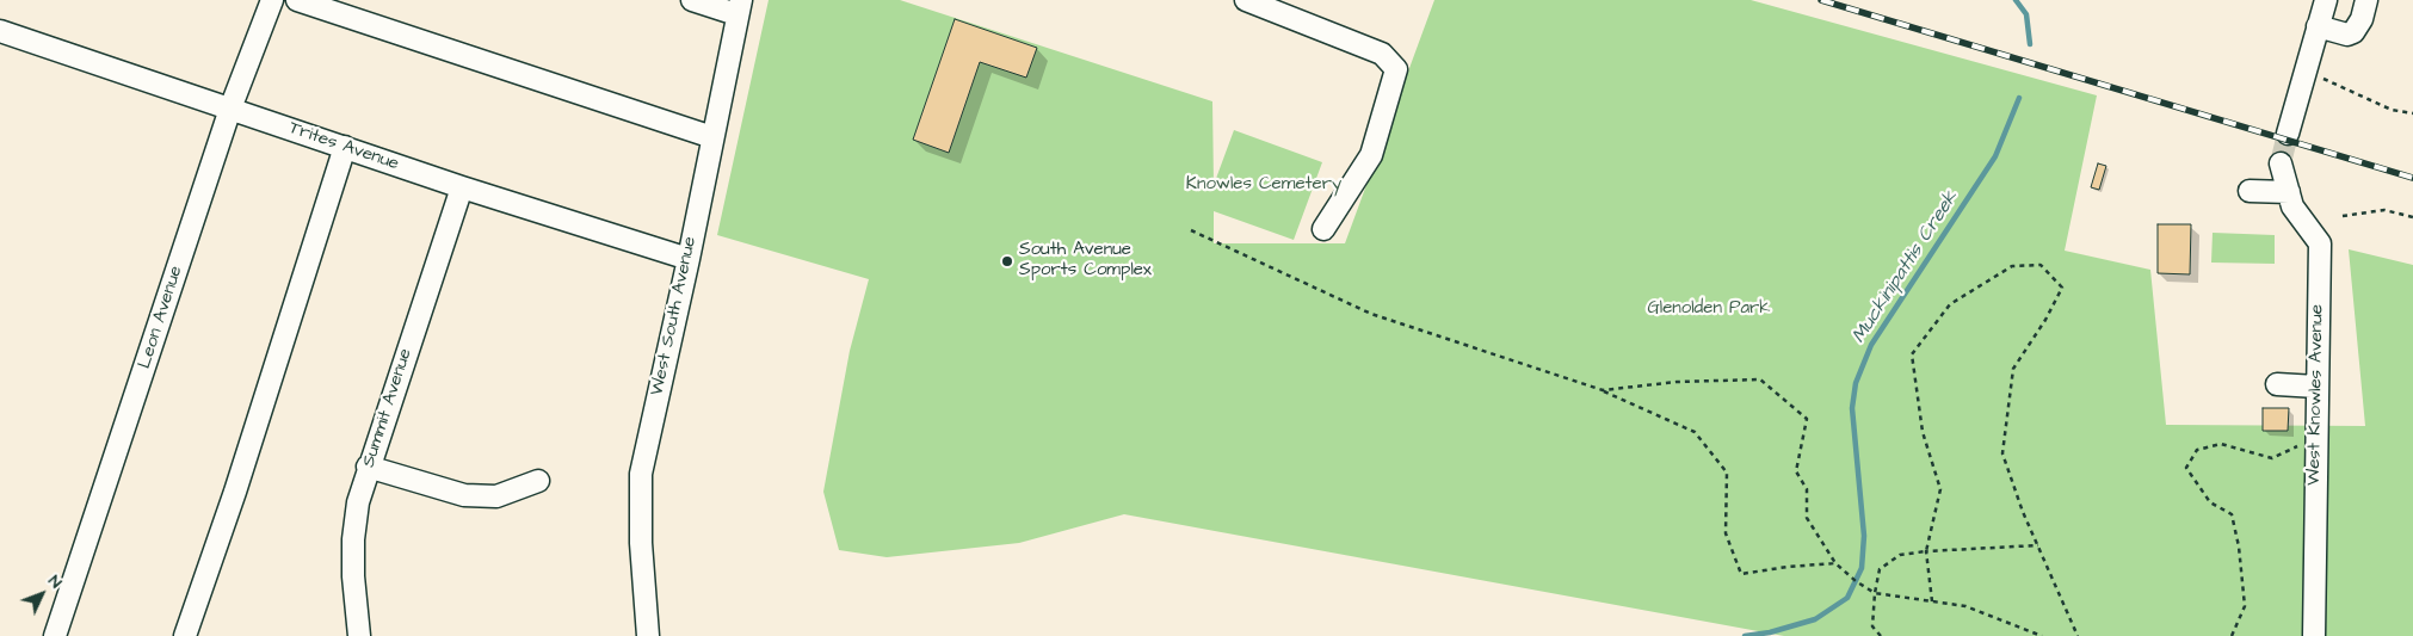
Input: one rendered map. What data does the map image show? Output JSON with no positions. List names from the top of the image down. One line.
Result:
{"streets":{"street":["Trites Avenue","West South Avenue","Leon Avenue","West Knowles Avenue","Summit Avenue"]},"crossings":[["Trites Avenue","West South Avenue"],["Trites Avenue","Leon Avenue"],["Trites Avenue","Summit Avenue"]],"water":["Muckinipattis Creek"],"parks":["Knowles Cemetery","Glenolden Park"],"places":["South Avenue Sports Complex"],"north":"top right"}
